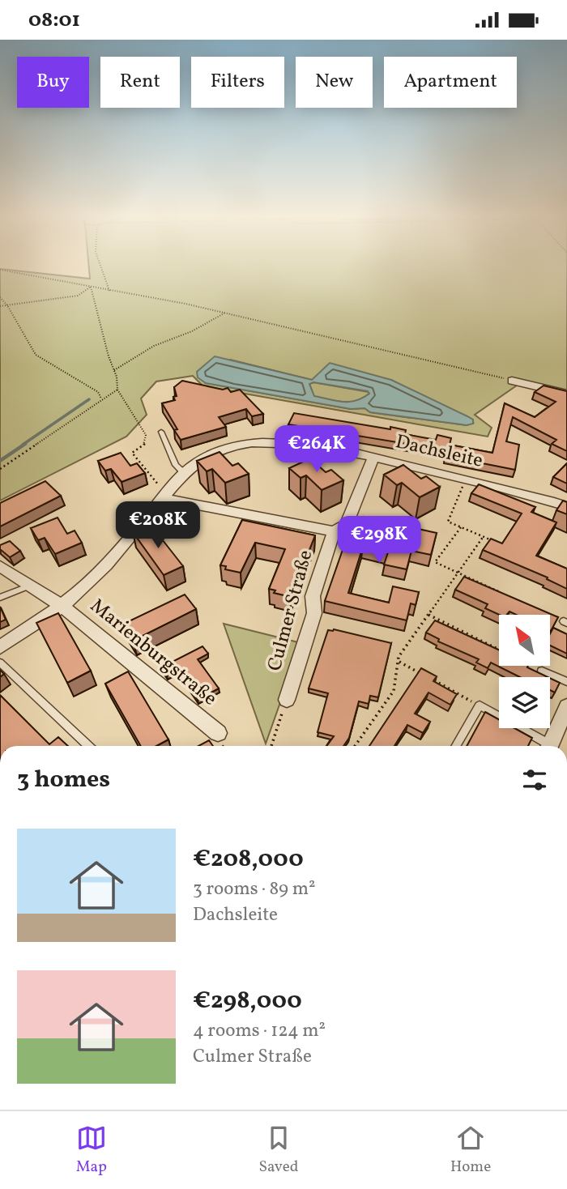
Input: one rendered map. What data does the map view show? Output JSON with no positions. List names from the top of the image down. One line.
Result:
{"streets":{"street":["Dachsleite","Culmer Straße","Marienburgstraße"]},"crossings":[["Dachsleite","Culmer Straße"],["Dachsleite","Marienburgstraße"]],"north":"top left","page":{"status":"08:01","chip":["Buy","Rent","Filters","New","Apartment"],"price":["€264K","€208K","€298K"],"heading":"3 homes","list":[{"name":"€208,000","note":"3 rooms · 89 m² · Dachsleite"},{"name":"€298,000","note":"4 rooms · 124 m² · Culmer Straße"}],"tabs":["Map","Saved","Home"]}}
